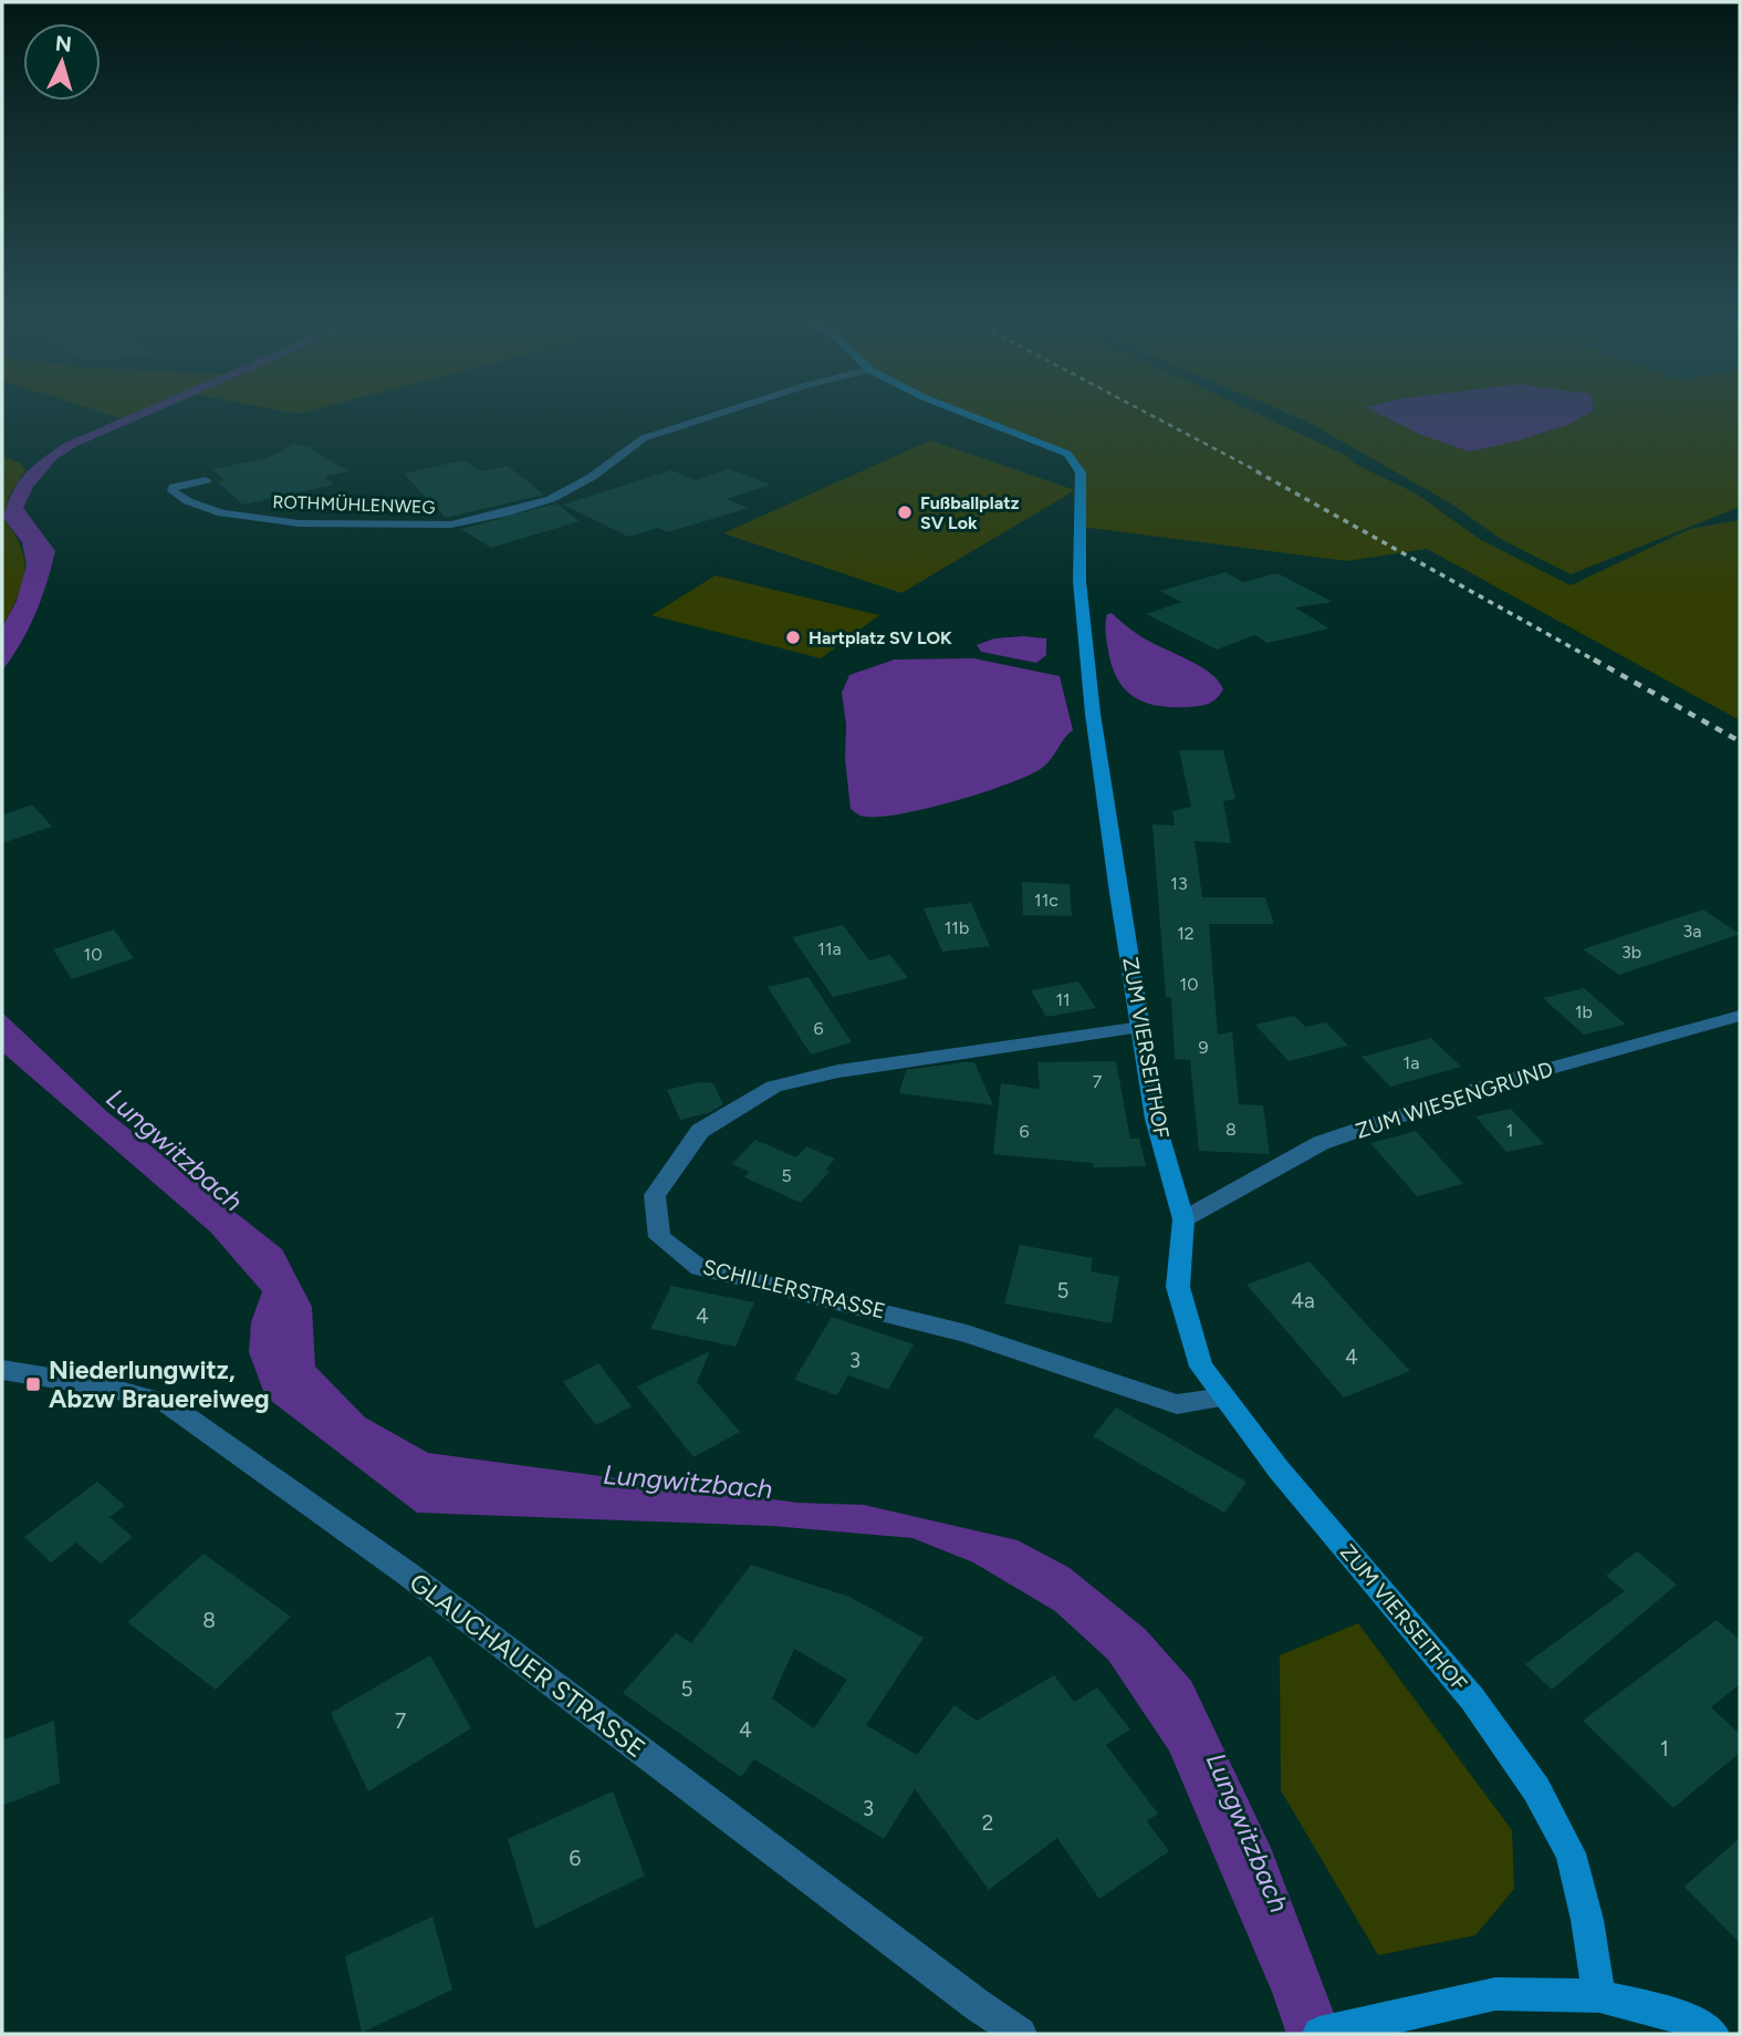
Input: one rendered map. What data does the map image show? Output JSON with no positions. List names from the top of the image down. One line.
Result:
{"streets":{"street":["ROTHMÜHLENWEG","ZUM VIERSEITHOF","ZUM WIESENGRUND","SCHILLERSTRASSE","GLAUCHAUER STRASSE"]},"crossings":[["ZUM VIERSEITHOF","ZUM WIESENGRUND"],["ZUM VIERSEITHOF","SCHILLERSTRASSE"]],"water":["Lungwitzbach"],"places":{"other":["Fußballplatz SV Lok","Hartplatz SV LOK"],"transit":["Niederlungwitz, Abzw Brauereiweg"]},"house_numbers":["13","11c","11b","3a","12","11a","3b","10","10","11","1b","6","9","1a","7","8","1","6","5","5","4a","4","4","3","8","5","7","4","1","3","2","6"],"north":"top"}
